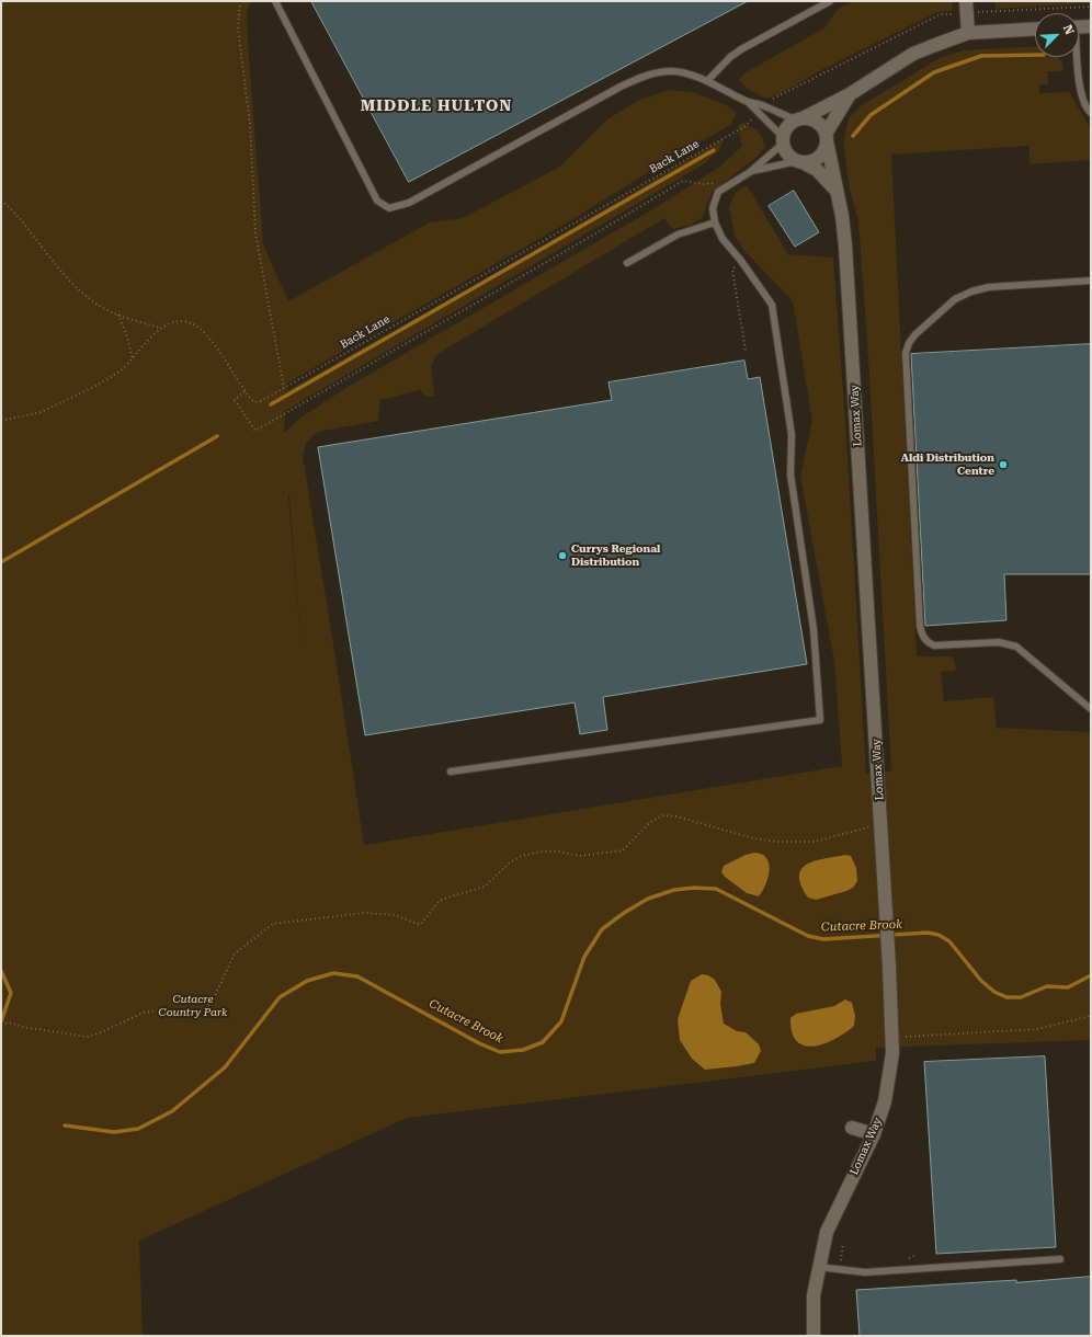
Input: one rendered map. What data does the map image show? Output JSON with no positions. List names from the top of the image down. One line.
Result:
{"streets":{"street":["Lomax Way"],"path":["Back Lane"]},"districts":["MIDDLE HULTON"],"water":["Cutacre Brook"],"parks":["Cutacre Country Park"],"places":["Aldi Distribution Centre","Currys Regional Distribution"],"north":"top right"}
